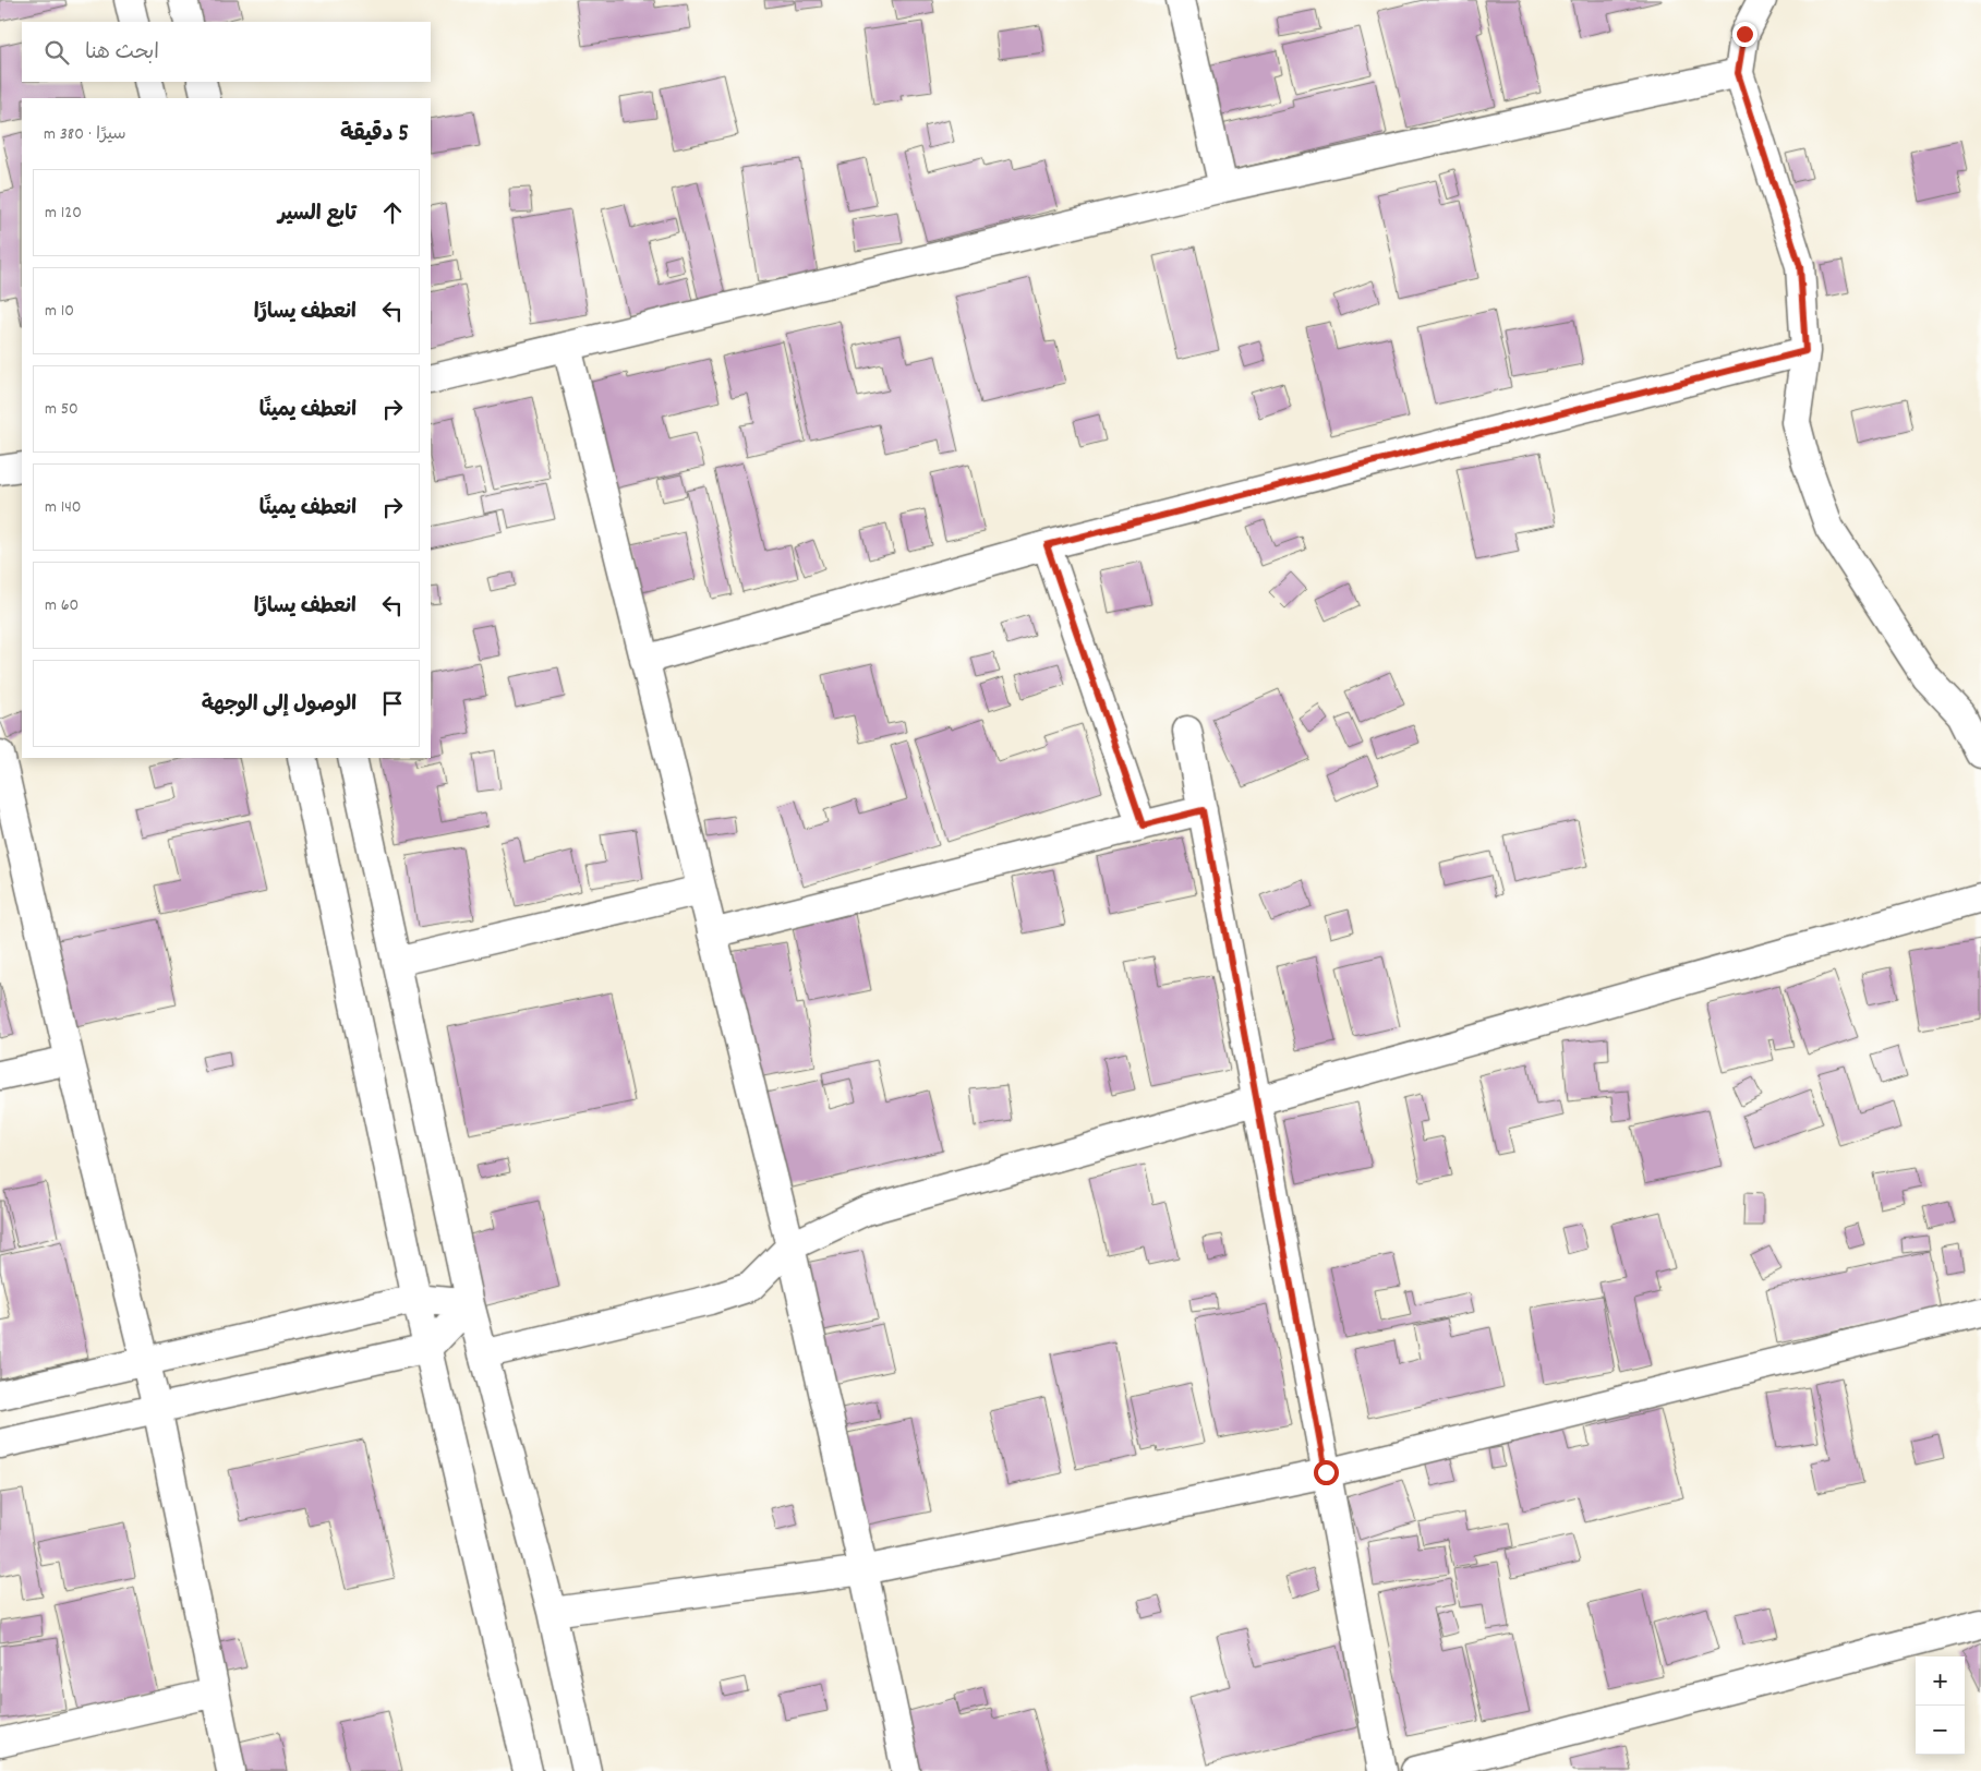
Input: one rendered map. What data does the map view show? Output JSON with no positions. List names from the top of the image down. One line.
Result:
{"page":{"search":"ابحث هنا","heading":["5 دقيقة","سيرًا · 380 m"],"list":[["تابع السير","120 m"],["انعطف يسارًا","10 m"],["انعطف يمينًا","50 m"],["انعطف يمينًا","140 m"],["انعطف يسارًا","60 m"],"الوصول إلى الوجهة"],"map_buttons":["+","−"]}}
